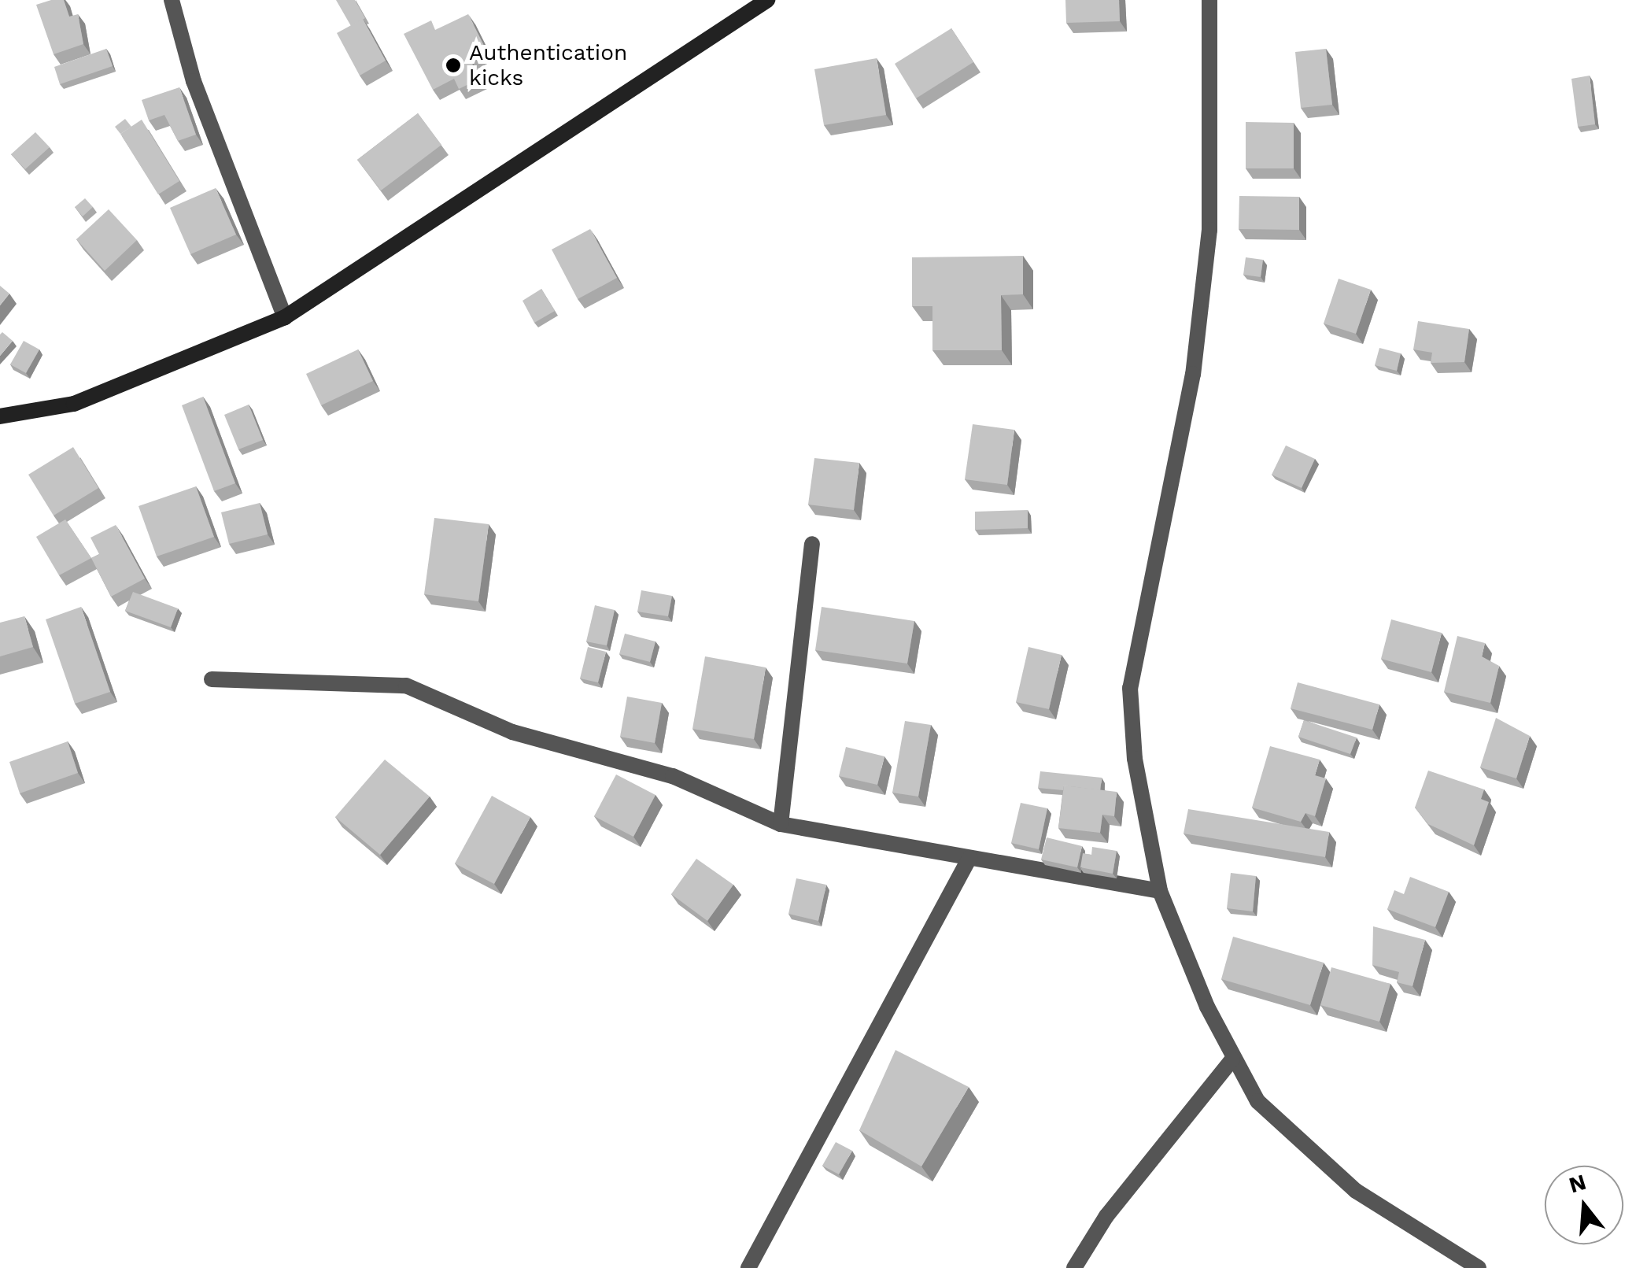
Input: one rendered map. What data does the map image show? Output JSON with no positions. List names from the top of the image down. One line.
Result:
{"places":["Authentication kicks"],"north":"top"}
